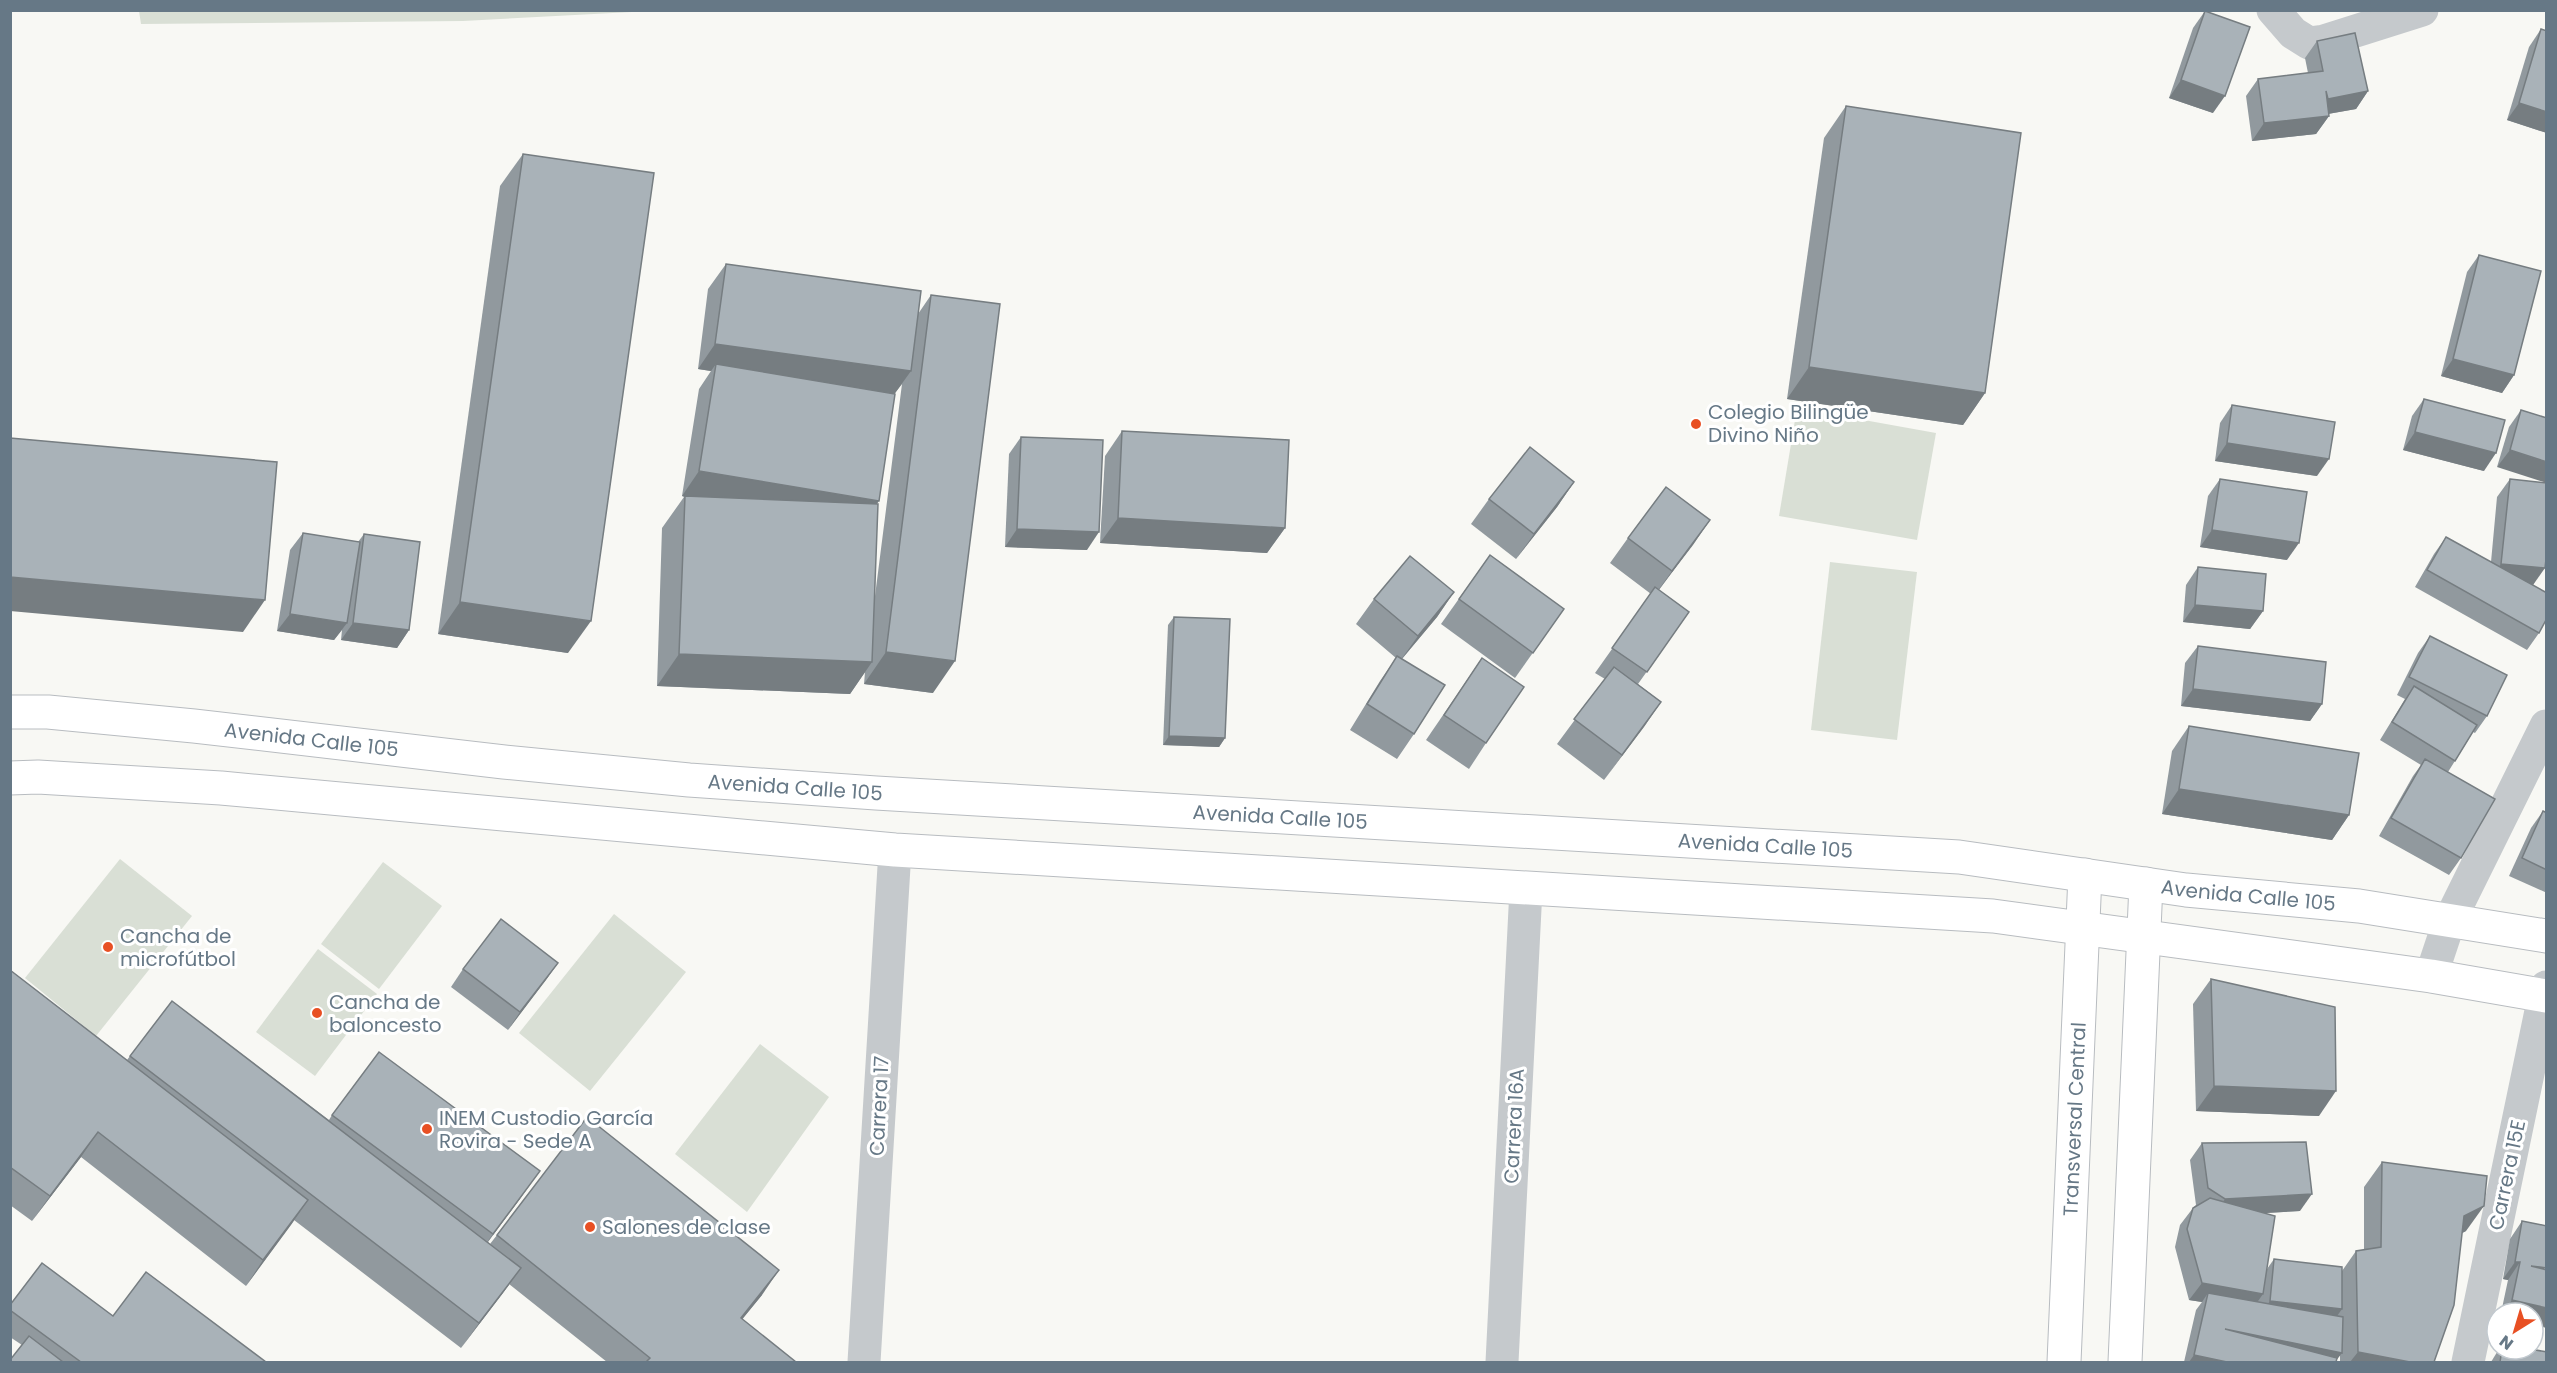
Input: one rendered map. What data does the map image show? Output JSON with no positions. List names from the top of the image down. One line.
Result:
{"streets":{"main road":["Avenida Calle 105","Transversal Central"],"street":["Carrera 17","Carrera 16A","Carrera 15E"]},"crossings":[["Avenida Calle 105","Transversal Central"]],"places":["Colegio Bilingüe Divino Niño","Cancha de microfútbol","Cancha de baloncesto","INEM Custodio García Rovira - Sede A","Salones de clase"],"north":"bottom left"}
